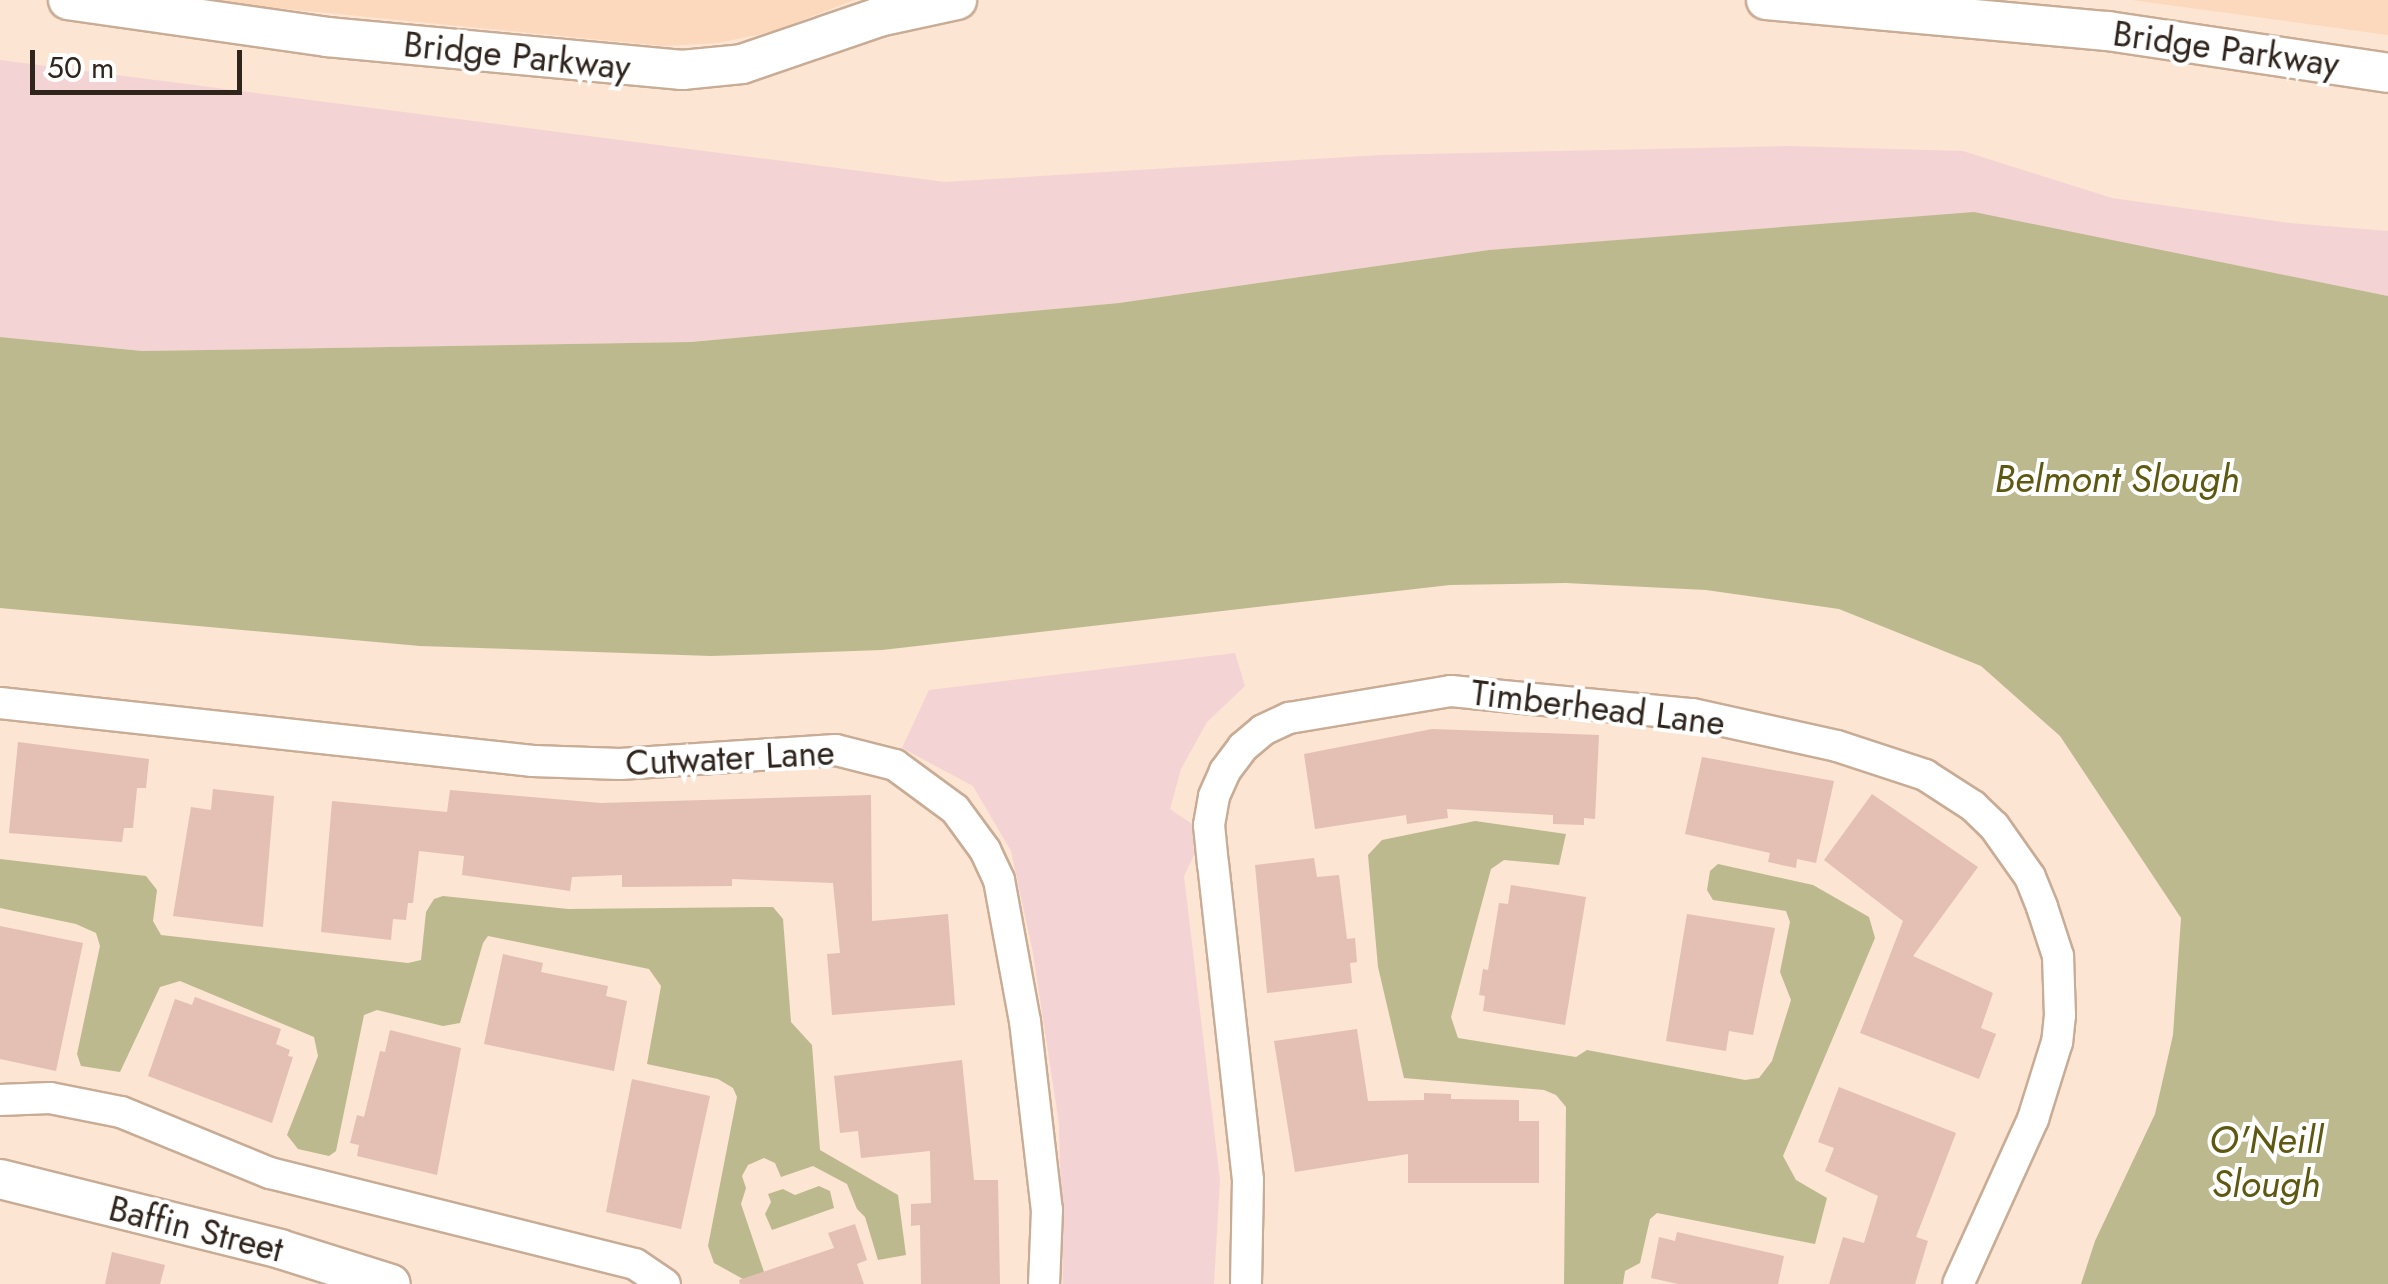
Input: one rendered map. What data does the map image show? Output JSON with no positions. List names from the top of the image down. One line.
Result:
{"streets":{"street":["Bridge Parkway","Timberhead Lane","Cutwater Lane","Baffin Street"]},"water":["Belmont Slough","O'Neill Slough"],"scale_bar":"50 m"}
